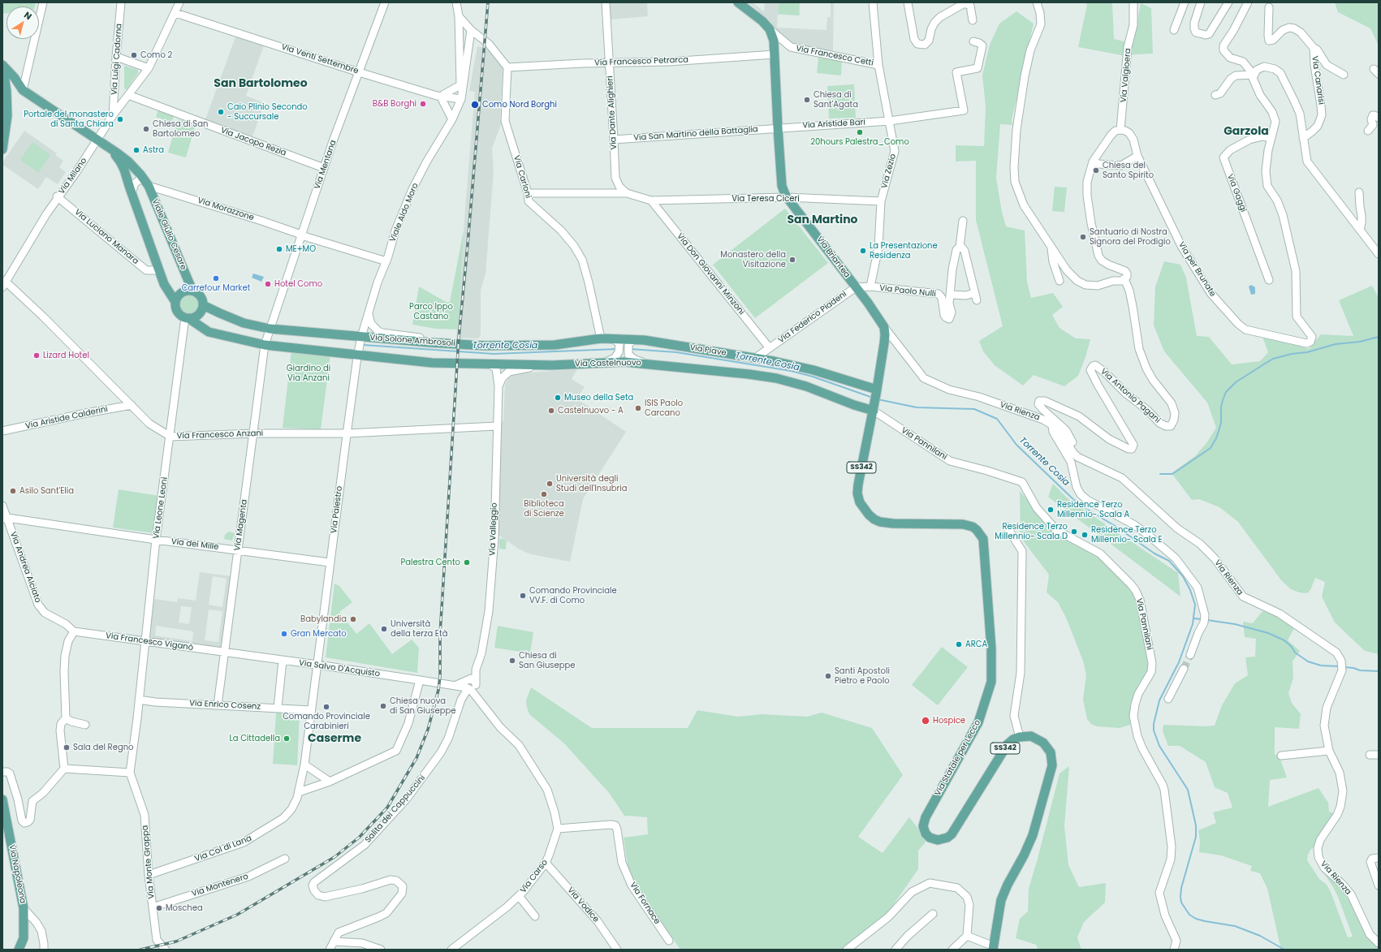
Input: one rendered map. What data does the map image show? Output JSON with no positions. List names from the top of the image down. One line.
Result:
{"streets":{"main road":["Viale Giulio Cesare","Via Briantea","Via Solone Ambrosoli","Via Piave","Via Castelnuovo","SS342","Via Statale per Lecco","Via Napoleona"],"street":["Via Francesco Cetti","Via Luigi Cadorna","Via Venti Settembre","Via Francesco Petrarca","Via Valgioera","Via Canarisi","Via Dante Alighieri","Via Aristide Bari","Via San Martino della Battaglia","Via Jacopo Rezia","Via Mentana","Via Zezio","Via Milano","Via Carloni","Via Gaggi","Via Teresa Ciceri","Via Morazzone","Viale Aldo Moro","Via Luciano Manara","Via per Brunate","Via Don Giovanni Minzoni","Via Paolo Nulli","Via Federico Piadeni","Via Antonio Pagani","Via Rienza","Via Aristide Calderini","Via Francesco Anzani","Via Pannilani","Via Leone Leoni","Via Palestro","Via Magenta","Via Valleggio","Via dei Mille","Via Andrea Alciato","Via Francesco Viganò","Via Salvo D'Acquisto","Via Enrico Cosenz","Salita dei Cappuccini","Via Col di Lana","Via Monte Grappa","Via Carso","Via Montenero","Via Fornace","Via Vodice"]},"crossings":[["Via Francesco Cetti","Via Francesco Petrarca"],["Via Francesco Cetti","Via Zezio"],["Via Francesco Cetti","Via Briantea"],["Via Luigi Cadorna","Via Milano"],["Via Venti Settembre","Via Mentana"],["Via Venti Settembre","Via Milano"],["Via Venti Settembre","Viale Aldo Moro"],["Via Francesco Petrarca","Via Dante Alighieri"],["Via Francesco Petrarca","Via Carloni"],["Via Francesco Petrarca","Via Briantea"],["Via Valgioera","Via per Brunate"],["Via Dante Alighieri","Via San Martino della Battaglia"],["Via Aristide Bari","Via San Martino della Battaglia"],["Via Aristide Bari","Via Zezio"],["Via Aristide Bari","Via Briantea"],["Via San Martino della Battaglia","Via Briantea"],["Via Jacopo Rezia","Via Mentana"],["Via Jacopo Rezia","Via Milano"],["Via Mentana","Via Morazzone"],["Via Mentana","Via Solone Ambrosoli"],["Via Zezio","Via Teresa Ciceri"],["Via Zezio","Via Paolo Nulli"],["Via Milano","Viale Giulio Cesare"],["Via Milano","Via Luciano Manara"],["Via Milano","Via Francesco Anzani"],["Via Carloni","Via Solone Ambrosoli"],["Via Gaggi","Via per Brunate"],["Via Teresa Ciceri","Via Briantea"],["Via Teresa Ciceri","Via Don Giovanni Minzoni"],["Via Morazzone","Viale Aldo Moro"],["Via Morazzone","Viale Giulio Cesare"],["Viale Aldo Moro","Via Solone Ambrosoli"],["Viale Aldo Moro","Via Castelnuovo"],["Viale Aldo Moro","Via Palestro"],["Viale Giulio Cesare","Via Luciano Manara"],["Viale Giulio Cesare","Via Leone Leoni"],["Via Briantea","Via Federico Piadeni"],["Via Briantea","Via Rienza"],["Via Don Giovanni Minzoni","Via Federico Piadeni"],["Via Don Giovanni Minzoni","Via Piave"],["Via Federico Piadeni","Via Piave"],["Via Solone Ambrosoli","Via Piave"],["Via Piave","Via Statale per Lecco"],["Via Castelnuovo","Via Pannilani"],["Via Castelnuovo","Via Palestro"],["Via Castelnuovo","Via Valleggio"],["Via Castelnuovo","Via Statale per Lecco"],["Via Antonio Pagani","Via Rienza"],["Via Aristide Calderini","Via Francesco Anzani"],["Via Francesco Anzani","Via Leone Leoni"],["Via Francesco Anzani","Via Palestro"],["Via Francesco Anzani","Via Magenta"],["Via Francesco Anzani","Via Valleggio"],["Via Pannilani","Via Statale per Lecco"],["SS342","Via Statale per Lecco"],["Via Leone Leoni","Via dei Mille"],["Via Leone Leoni","Via Francesco Viganò"],["Via Leone Leoni","Via Enrico Cosenz"],["Via Leone Leoni","Via Monte Grappa"],["Via Palestro","Via dei Mille"],["Via Palestro","Via Salvo D'Acquisto"],["Via Palestro","Via Enrico Cosenz"],["Via Palestro","Via Col di Lana"],["Via Magenta","Via dei Mille"],["Via Magenta","Via Francesco Viganò"],["Via Magenta","Via Salvo D'Acquisto"],["Via Magenta","Via Enrico Cosenz"],["Via Valleggio","Via Salvo D'Acquisto"],["Via Valleggio","Salita dei Cappuccini"],["Via Valleggio","Via Carso"],["Via dei Mille","Via Andrea Alciato"],["Via Andrea Alciato","Via Francesco Viganò"],["Via Francesco Viganò","Via Salvo D'Acquisto"],["Via Salvo D'Acquisto","Salita dei Cappuccini"],["Via Salvo D'Acquisto","Via Carso"],["Via Enrico Cosenz","Via Col di Lana"],["Salita dei Cappuccini","Via Carso"],["Via Col di Lana","Via Monte Grappa"],["Via Monte Grappa","Via Montenero"],["Via Carso","Via Fornace"],["Via Carso","Via Vodice"]],"districts":["San Bartolomeo","Garzola","San Martino","Caserme"],"water":["Torrente Cosia"],"parks":["Parco Ippo Castano","Giardino di Via Anzani"],"places":["Como 2","Chiesa di Sant'Agata","B&B Borghi","Como Nord Borghi","Caio Plinio Secondo - Succursale","Portale del monastero di Santa Chiara","Chiesa di San Bartolomeo","20hours Palestra_Como","Astra","Chiesa del Santo Spirito","Santuario di Nostra Signora del Prodigio","ME+MO","La Presentazione Residenza","Monastero della Visitazione","Carrefour Market","Hotel Como","Lizard Hotel","Museo della Seta","ISIS Paolo Carcano","Castelnuovo - A","Università degli Studi dell'Insubria","Asilo Sant'Elia","Biblioteca di Scienze","Residence Terzo Millennio- Scala A","Residence Terzo Millennio- Scala D","Residence Terzo Millennio- Scala E","Palestra Cento","Comando Provinciale VV.F. di Como","Babylandia","Università della terza Età","Gran Mercato","ARCA","Chiesa di San Giuseppe","Santi Apostoli Pietro e Paolo","Chiesa nuova di San Giuseppe","Comando Provinciale Carabinieri","Hospice","La Cittadella","Sala del Regno","Moschea"],"north":"top right"}
